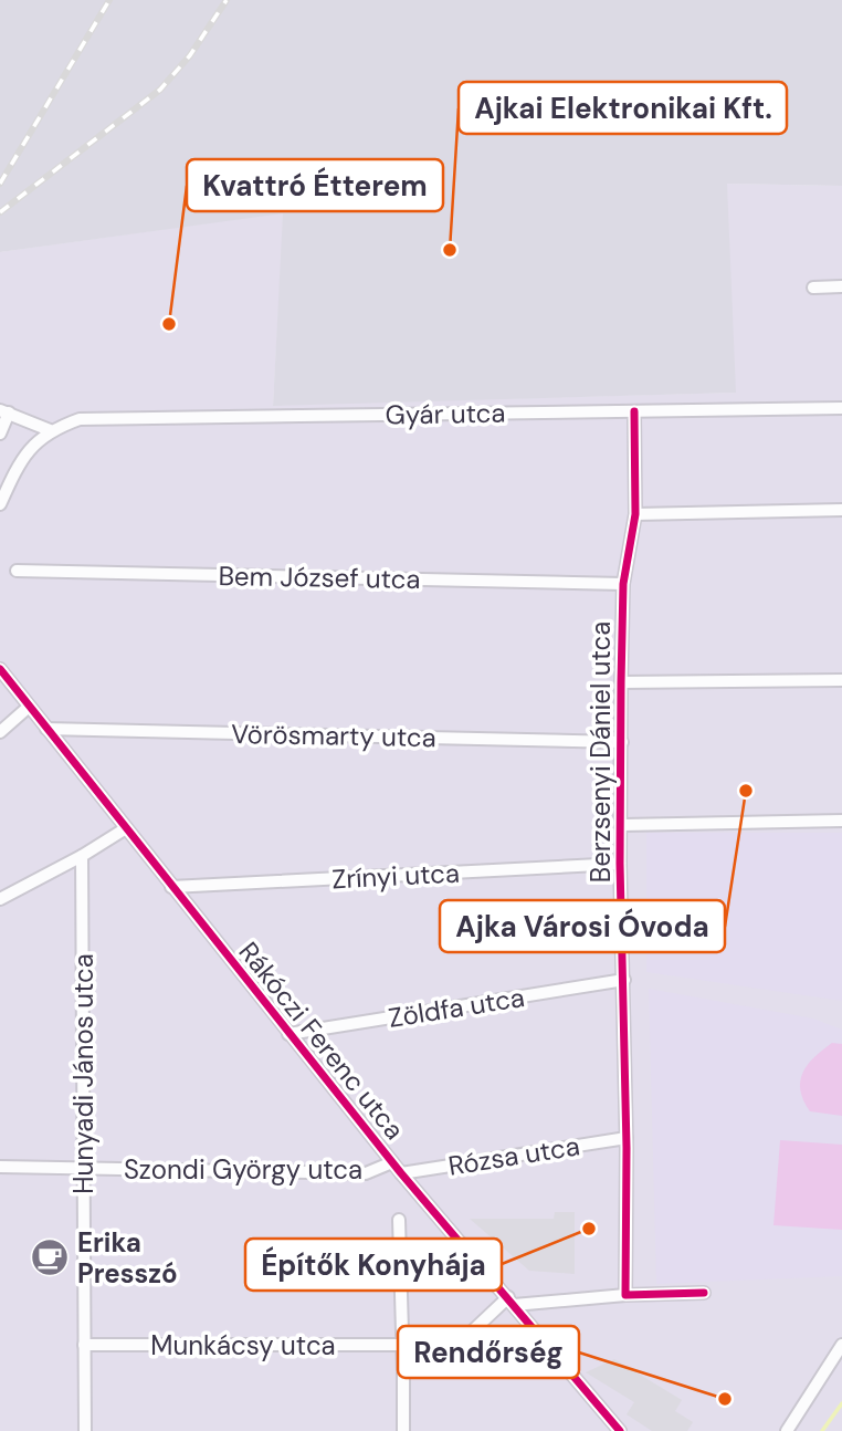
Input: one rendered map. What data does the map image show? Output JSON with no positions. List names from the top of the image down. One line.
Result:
{"streets":{"street":["Gyár utca","Bem József utca","Vörösmarty utca","Berzsenyi Dániel utca","Zrínyi utca","Zöldfa utca","Rákóczi Ferenc utca","Hunyadi János utca","Rózsa utca","Szondi György utca","Munkácsy utca"]},"crossings":[["Gyár utca","Berzsenyi Dániel utca"],["Bem József utca","Berzsenyi Dániel utca"],["Vörösmarty utca","Berzsenyi Dániel utca"],["Vörösmarty utca","Rákóczi Ferenc utca"],["Berzsenyi Dániel utca","Zrínyi utca"],["Berzsenyi Dániel utca","Zöldfa utca"],["Berzsenyi Dániel utca","Rózsa utca"],["Zrínyi utca","Rákóczi Ferenc utca"],["Zöldfa utca","Rákóczi Ferenc utca"],["Rákóczi Ferenc utca","Rózsa utca"],["Rákóczi Ferenc utca","Szondi György utca"],["Hunyadi János utca","Szondi György utca"],["Hunyadi János utca","Munkácsy utca"]],"places":{"other":["Ajkai Elektronikai Kft.","Kvattró Étterem","Ajka Városi Óvoda","Építők Konyhája","Rendőrség"],"cafe":["Erika Presszó"]}}
